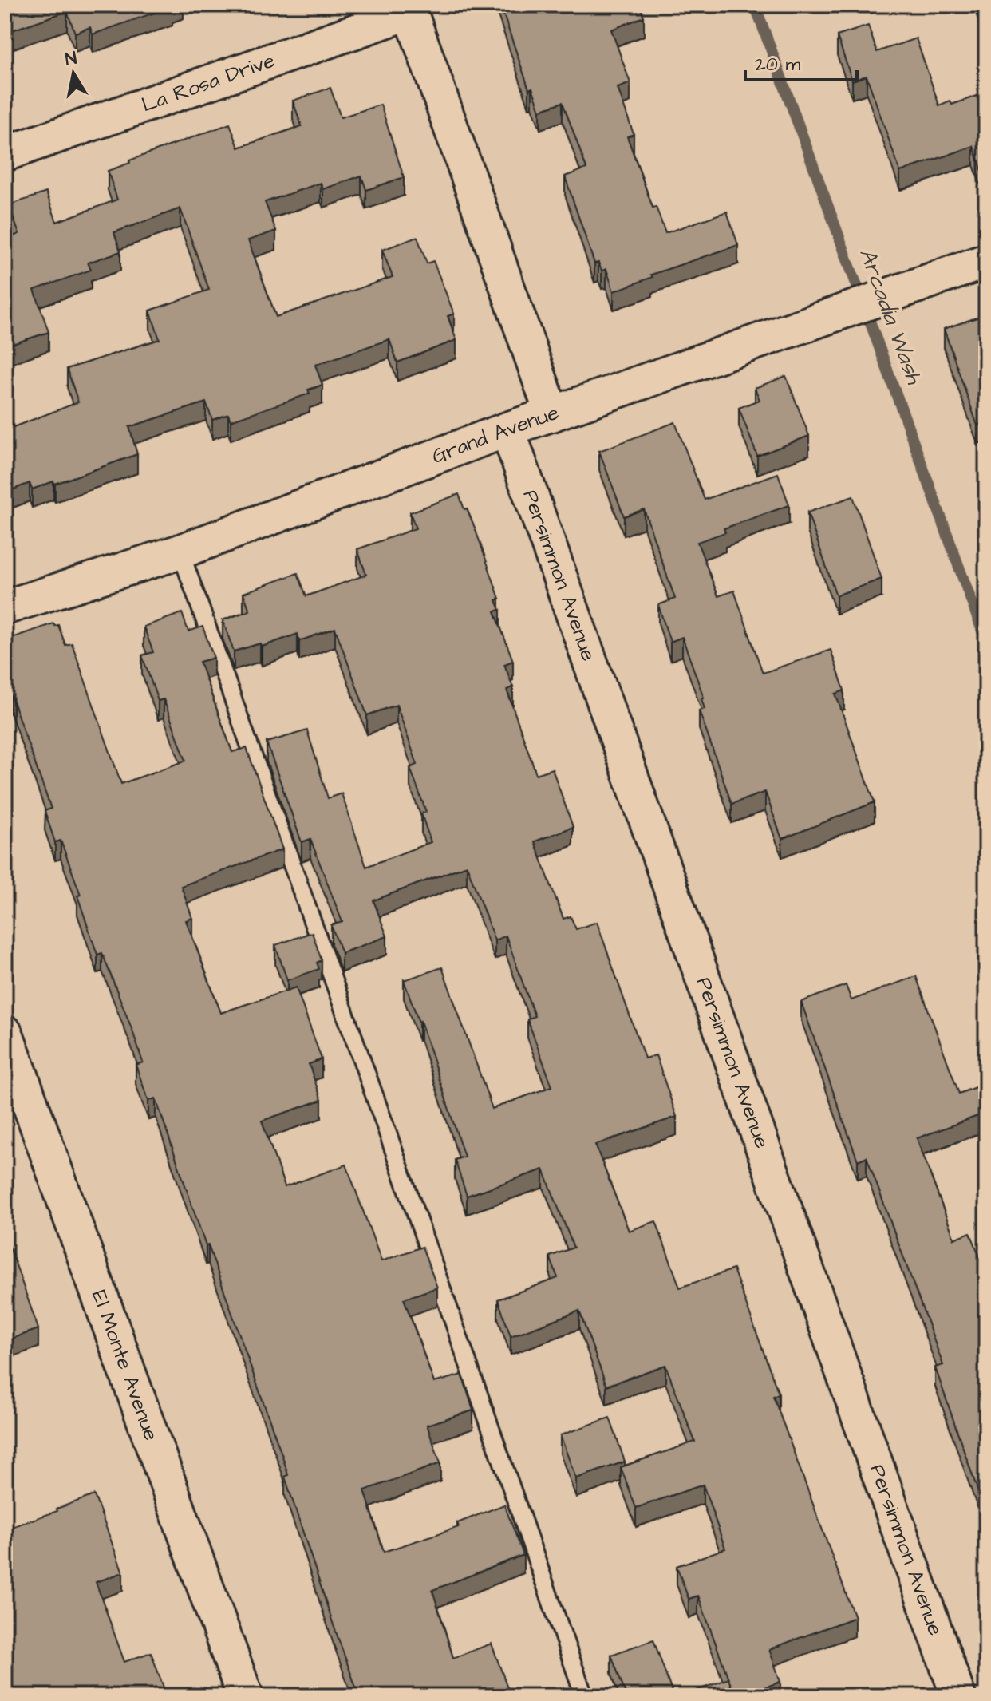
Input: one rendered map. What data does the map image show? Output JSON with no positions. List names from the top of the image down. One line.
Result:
{"streets":{"street":["La Rosa Drive","Grand Avenue","Persimmon Avenue","El Monte Avenue"]},"crossings":[["Grand Avenue","Persimmon Avenue"]],"water":["Arcadia Wash"],"scale_bar":"20 m","north":"top"}
